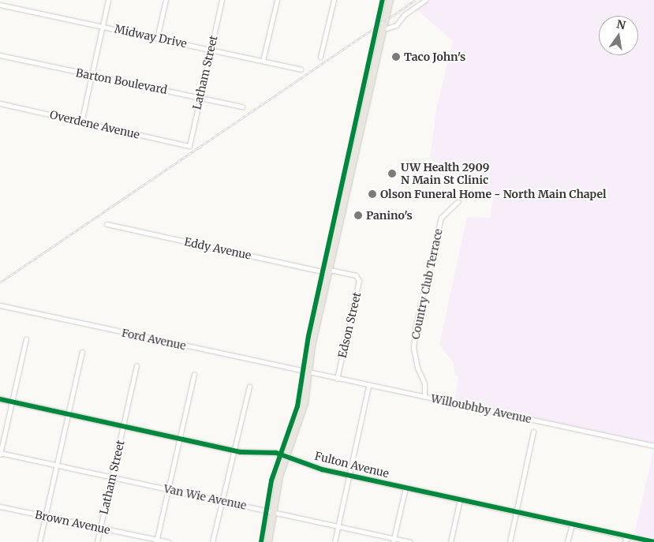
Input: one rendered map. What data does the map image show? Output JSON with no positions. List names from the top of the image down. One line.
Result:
{"streets":{"street":["Midway Drive","Latham Street","Barton Boulevard","Overdene Avenue","Eddy Avenue","Country Club Terrace","Edson Street","Ford Avenue","Willoubhby Avenue","Fulton Avenue","Van Wie Avenue","Brown Avenue"]},"crossings":[["Midway Drive","Latham Street"],["Latham Street","Barton Boulevard"],["Latham Street","Overdene Avenue"],["Latham Street","Fulton Avenue"],["Latham Street","Van Wie Avenue"],["Latham Street","Brown Avenue"],["Eddy Avenue","Edson Street"],["Country Club Terrace","Willoubhby Avenue"],["Edson Street","Willoubhby Avenue"],["Ford Avenue","Willoubhby Avenue"]],"places":["Taco John's","UW Health 2909 N Main St Clinic","Olson Funeral Home - North Main Chapel","Panino's"],"north":"top"}
